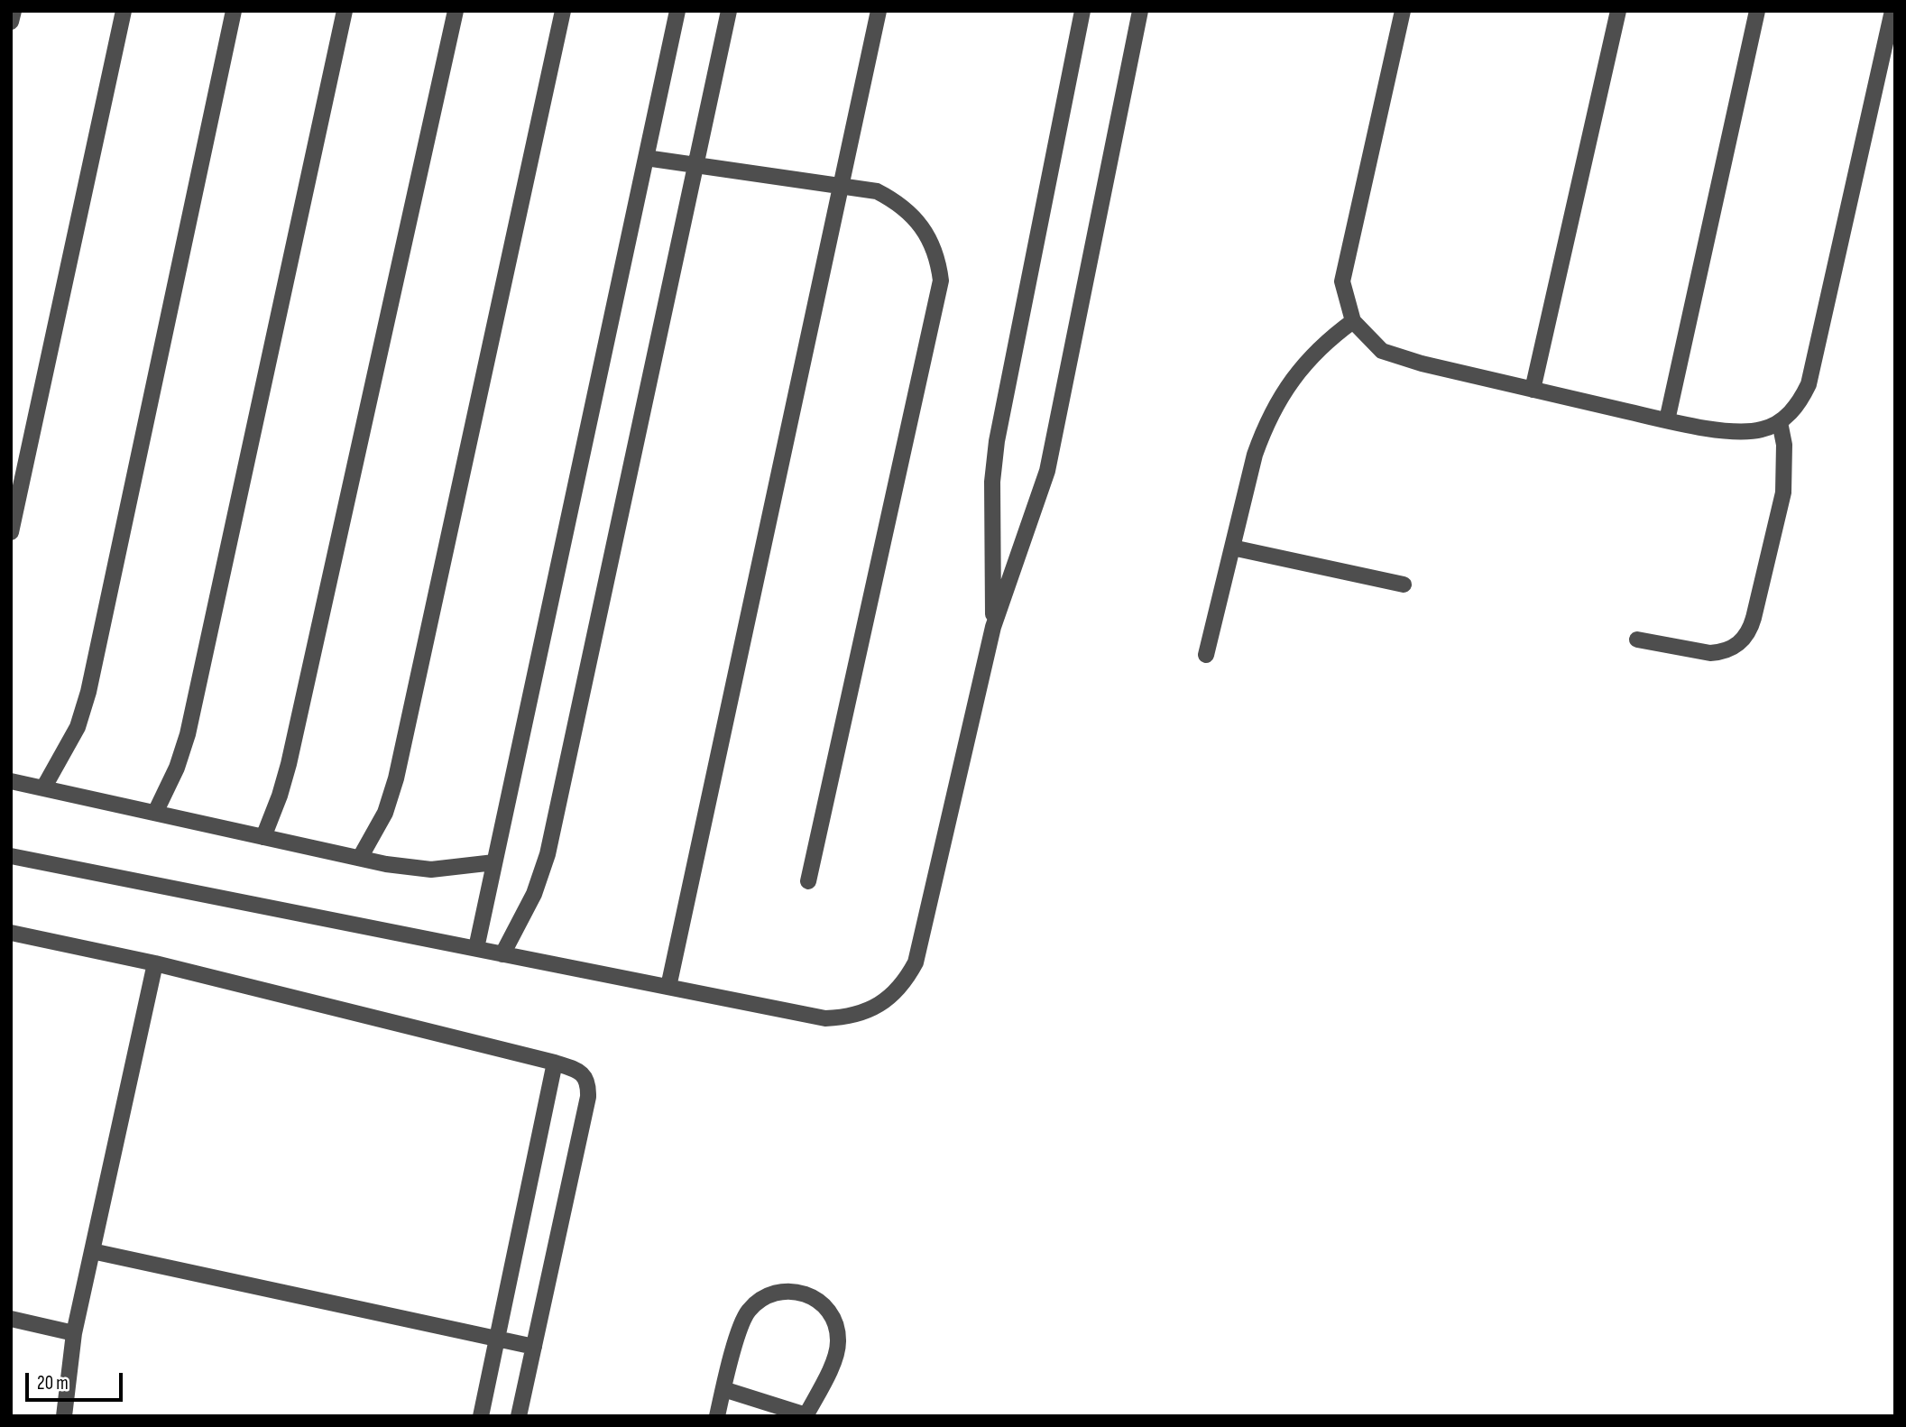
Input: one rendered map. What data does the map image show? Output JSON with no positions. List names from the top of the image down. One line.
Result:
{"scale_bar":"20 m"}
